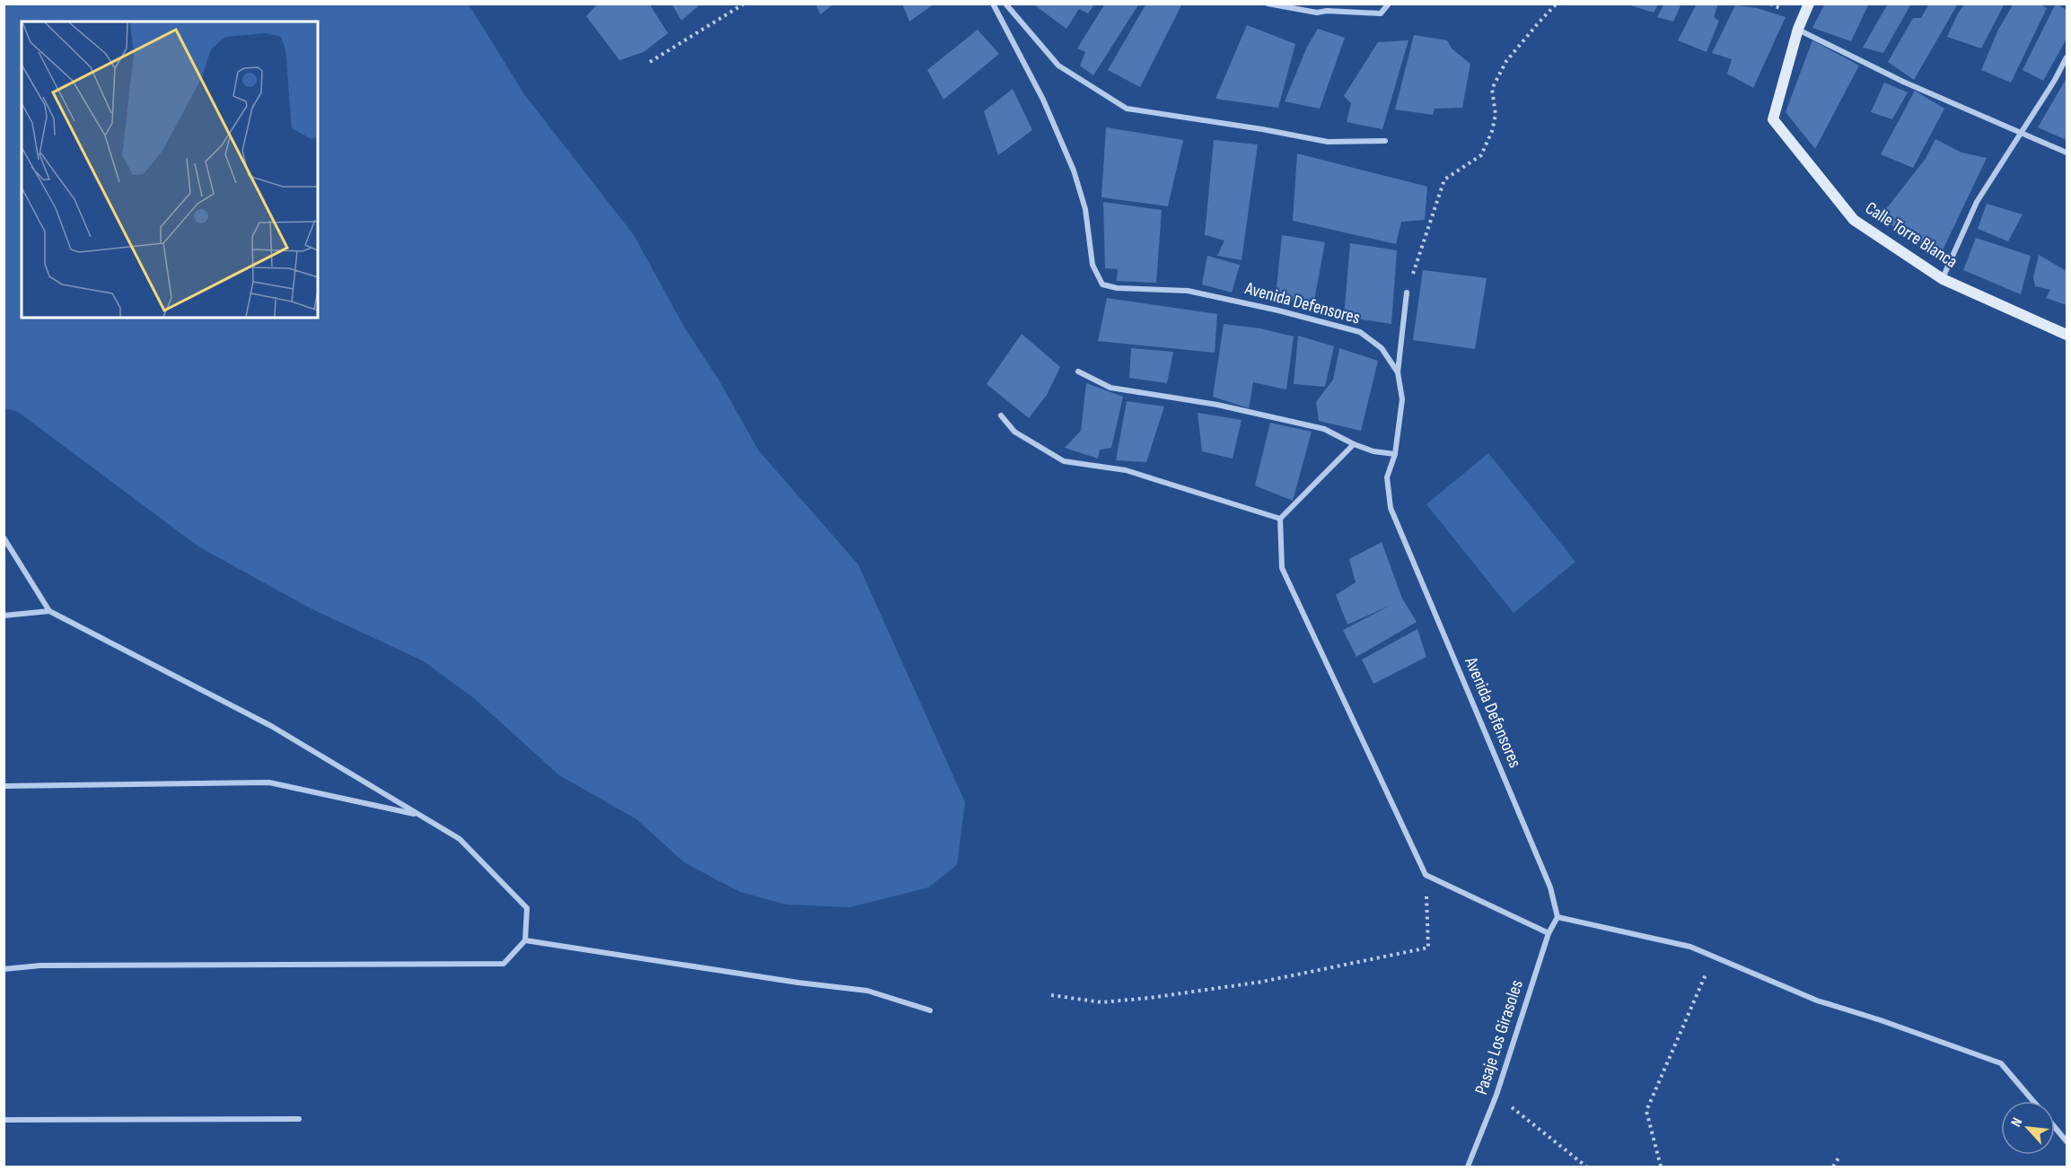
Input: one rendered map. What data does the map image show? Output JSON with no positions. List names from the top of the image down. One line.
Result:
{"streets":{"street":["Calle Torre Blanca","Avenida Defensores","Pasaje Los Girasoles"]},"crossings":[["Avenida Defensores","Pasaje Los Girasoles"]],"north":"top left"}
